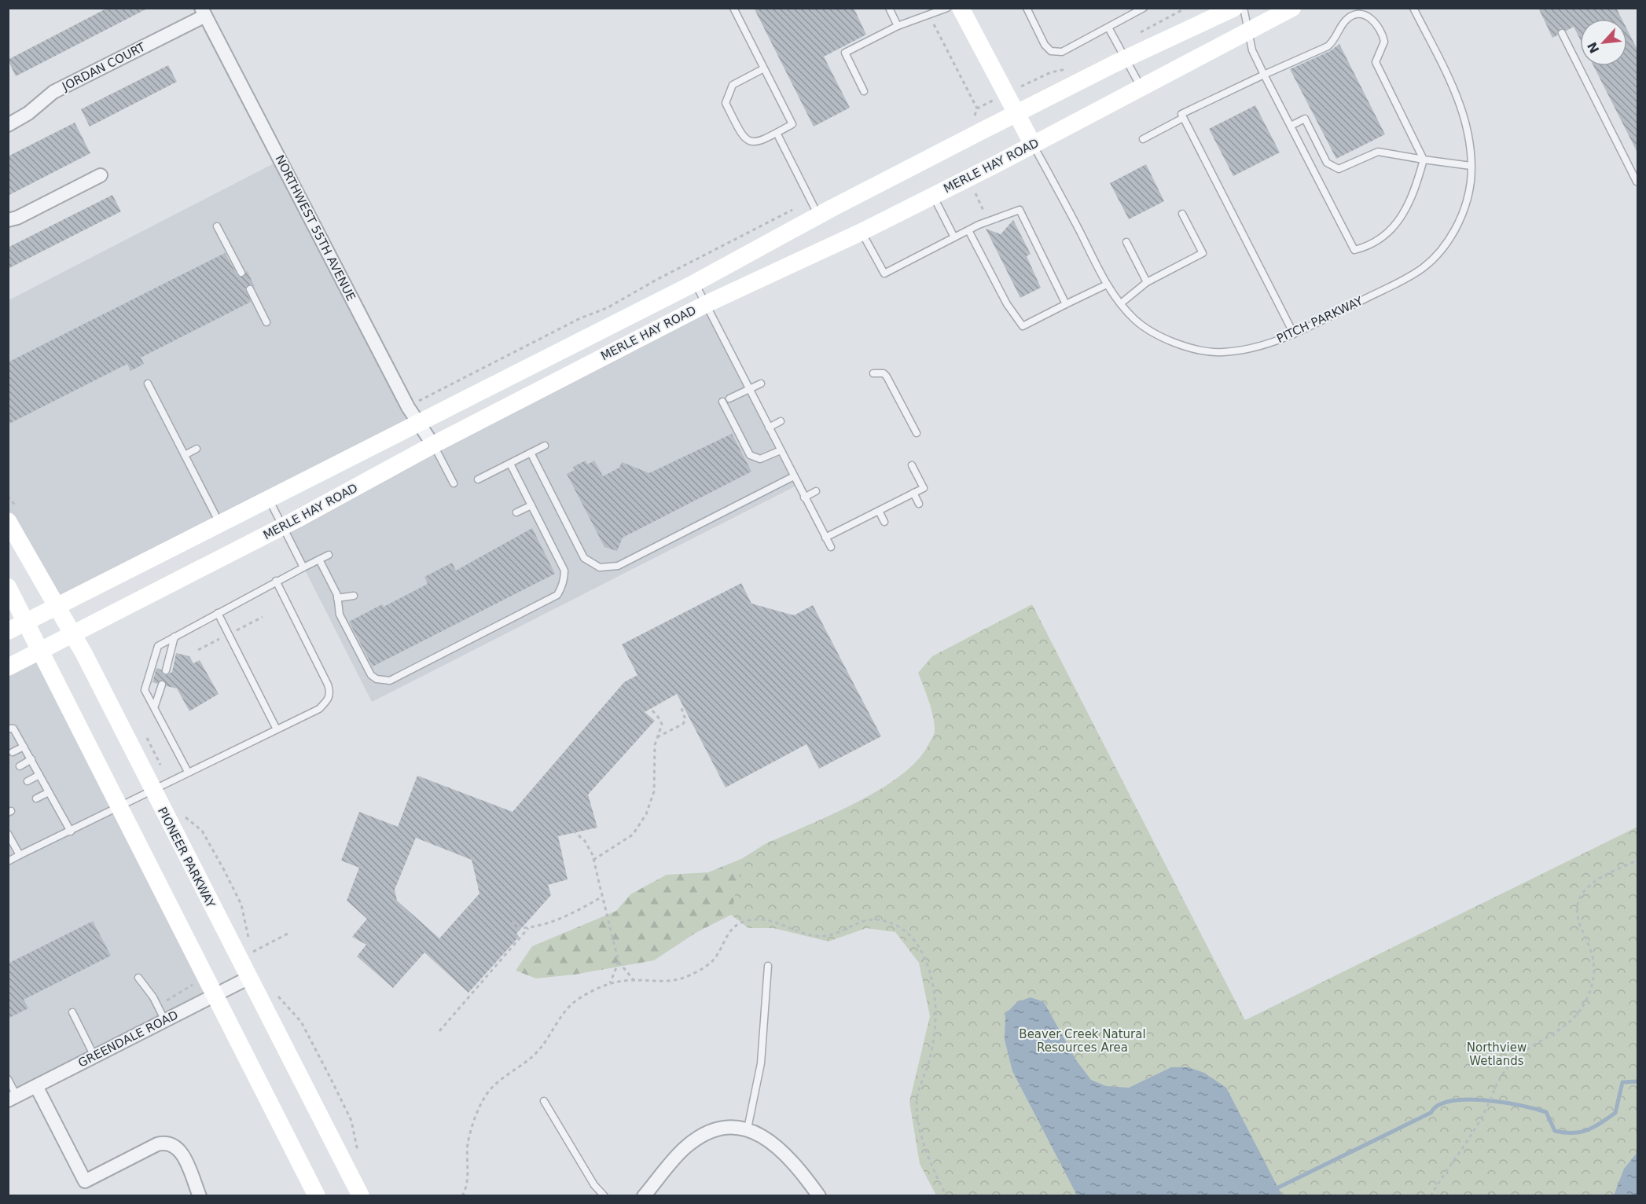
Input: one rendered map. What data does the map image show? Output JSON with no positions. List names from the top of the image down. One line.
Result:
{"streets":{"main road":["MERLE HAY ROAD","PIONEER PARKWAY"],"street":["JORDAN COURT","NORTHWEST 55TH AVENUE","GREENDALE ROAD"],"lane":["PITCH PARKWAY"]},"crossings":[["JORDAN COURT","NORTHWEST 55TH AVENUE"],["MERLE HAY ROAD","NORTHWEST 55TH AVENUE"],["MERLE HAY ROAD","PITCH PARKWAY"],["MERLE HAY ROAD","PIONEER PARKWAY"],["PIONEER PARKWAY","GREENDALE ROAD"]],"parks":["Beaver Creek Natural Resources Area","Northview Wetlands"],"north":"bottom left"}
